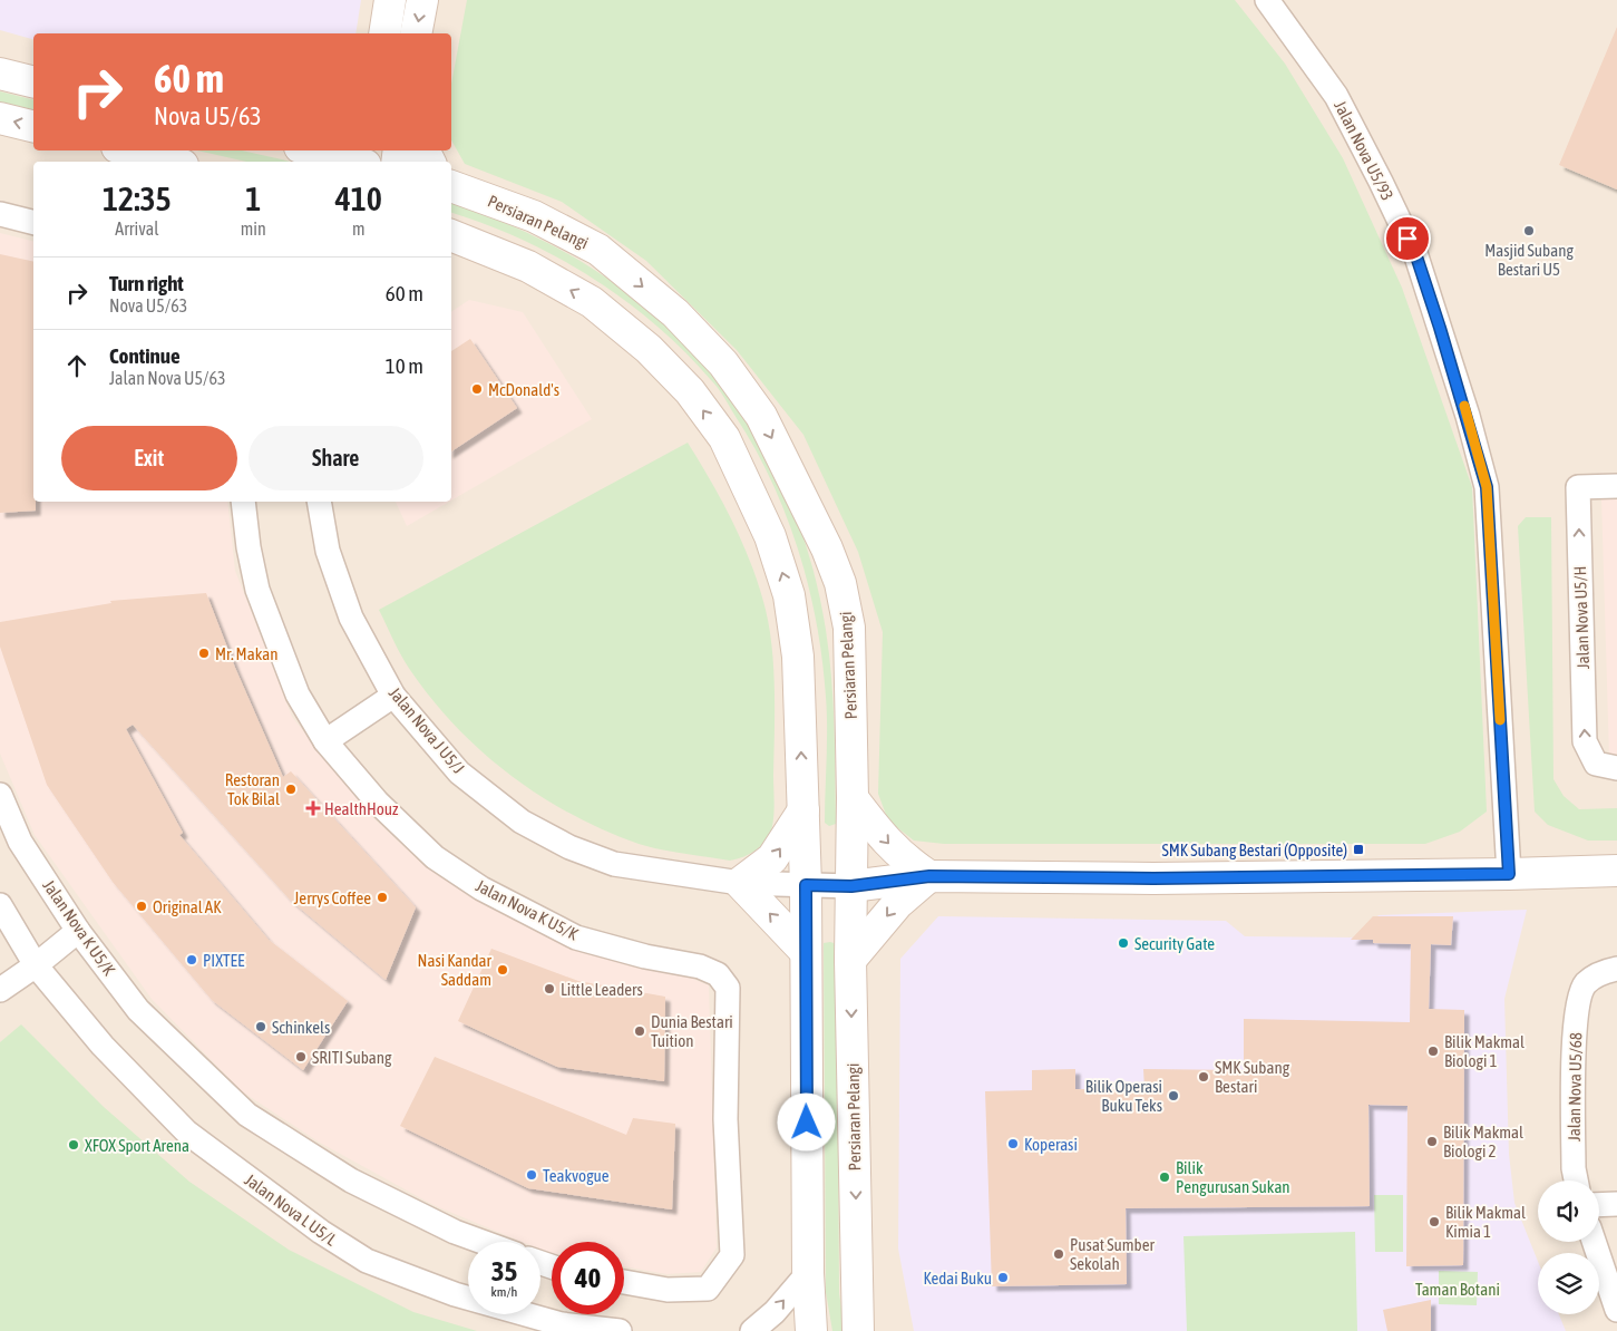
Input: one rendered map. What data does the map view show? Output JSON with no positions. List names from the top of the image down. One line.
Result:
{"streets":{"street":["Jalan Nova U5/93","Persiaran Pelangi","Jalan Nova U5/H","Jalan Nova J U5/J","Jalan Nova K U5/K","Jalan Nova U5/68","Jalan Nova L U5/L"]},"crossings":[["Persiaran Pelangi","Jalan Nova J U5/J"]],"one_way":["Jalan Nova U5/H"],"parks":["Taman Botani"],"places":{"other":["Masjid Subang Bestari U5","McDonald's","Mr. Makan","Restoran Tok Bilal","Jerrys Coffee","Original AK","Security Gate","PIXTEE","Nasi Kandar Saddam","Little Leaders","Schinkels","Dunia Bestari Tuition","Bilik Makmal Biologi 1","SRITI Subang","SMK Subang Bestari","Bilik Operasi Buku Teks","Bilik Makmal Biologi 2","Koperasi","XFOX Sport Arena","Teakvogue","Bilik Pengurusan Sukan","Bilik Makmal Kimia 1","Pusat Sumber Sekolah","Kedai Buku"],"health":["HealthHouz"],"transit":["SMK Subang Bestari (Opposite)"]},"page":{"turn":["60 m","Nova U5/63"],"eta":["12:35","Arrival","1","min","410","m"],"list":[{"name":"Turn right","note":"Nova U5/63","value":"60 m"},{"name":"Continue","note":"Jalan Nova U5/63","value":"10 m"}],"buttons":["Exit","Share"],"speed":"35 km/h","limit":"40"}}
